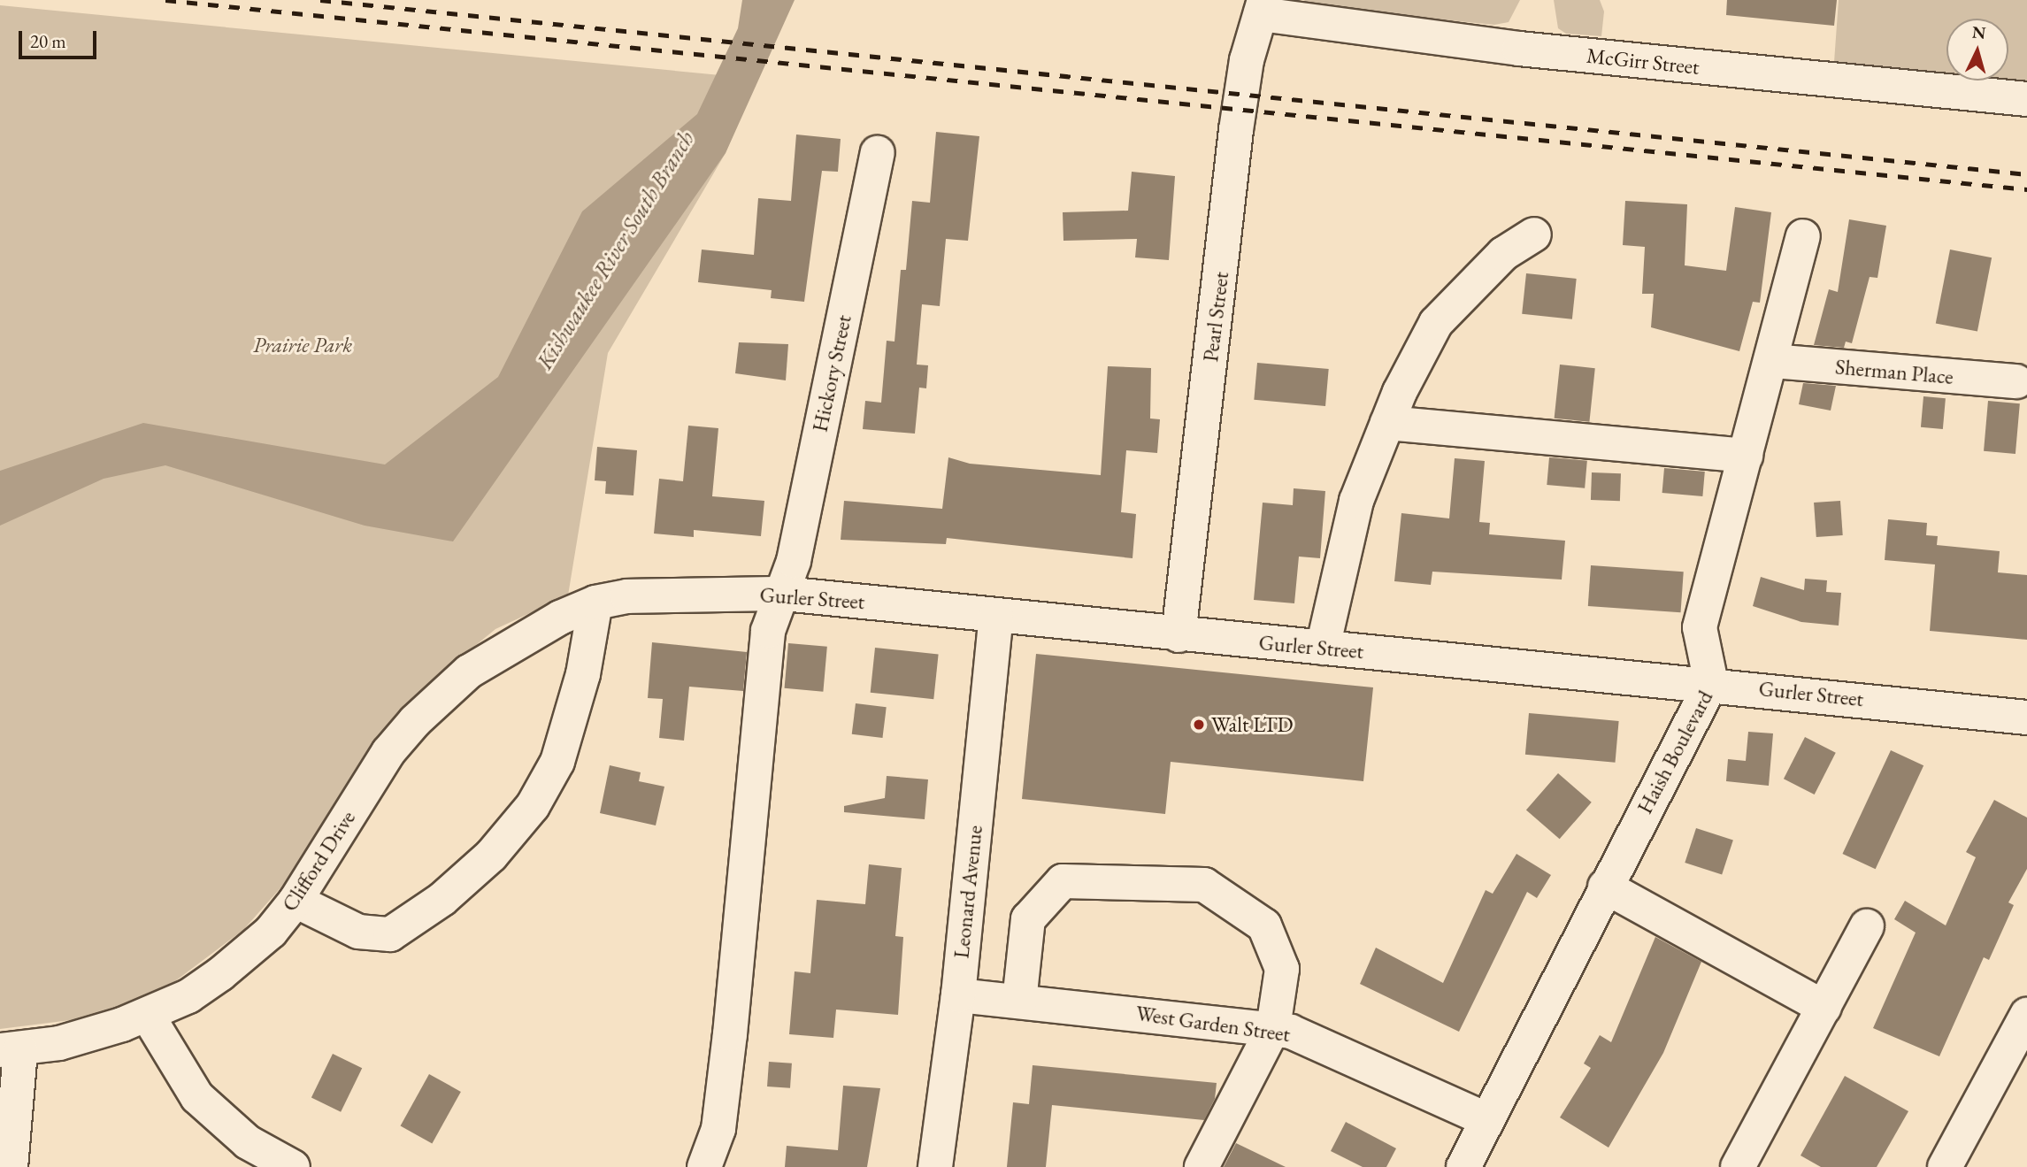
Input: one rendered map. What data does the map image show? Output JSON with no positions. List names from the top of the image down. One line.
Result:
{"streets":{"street":["McGirr Street","Pearl Street","Sherman Place","Hickory Street","Gurler Street","Haish Boulevard","Clifford Drive","Leonard Avenue","West Garden Street"]},"crossings":[["McGirr Street","Pearl Street"],["Pearl Street","Gurler Street"],["Sherman Place","Haish Boulevard"],["Hickory Street","Gurler Street"],["Gurler Street","Haish Boulevard"],["Gurler Street","Clifford Drive"],["Gurler Street","Leonard Avenue"],["Haish Boulevard","West Garden Street"],["Leonard Avenue","West Garden Street"]],"water":["Kishwaukee River South Branch"],"parks":["Prairie Park"],"places":["Walt LTD"],"scale_bar":"20 m","north":"top"}
